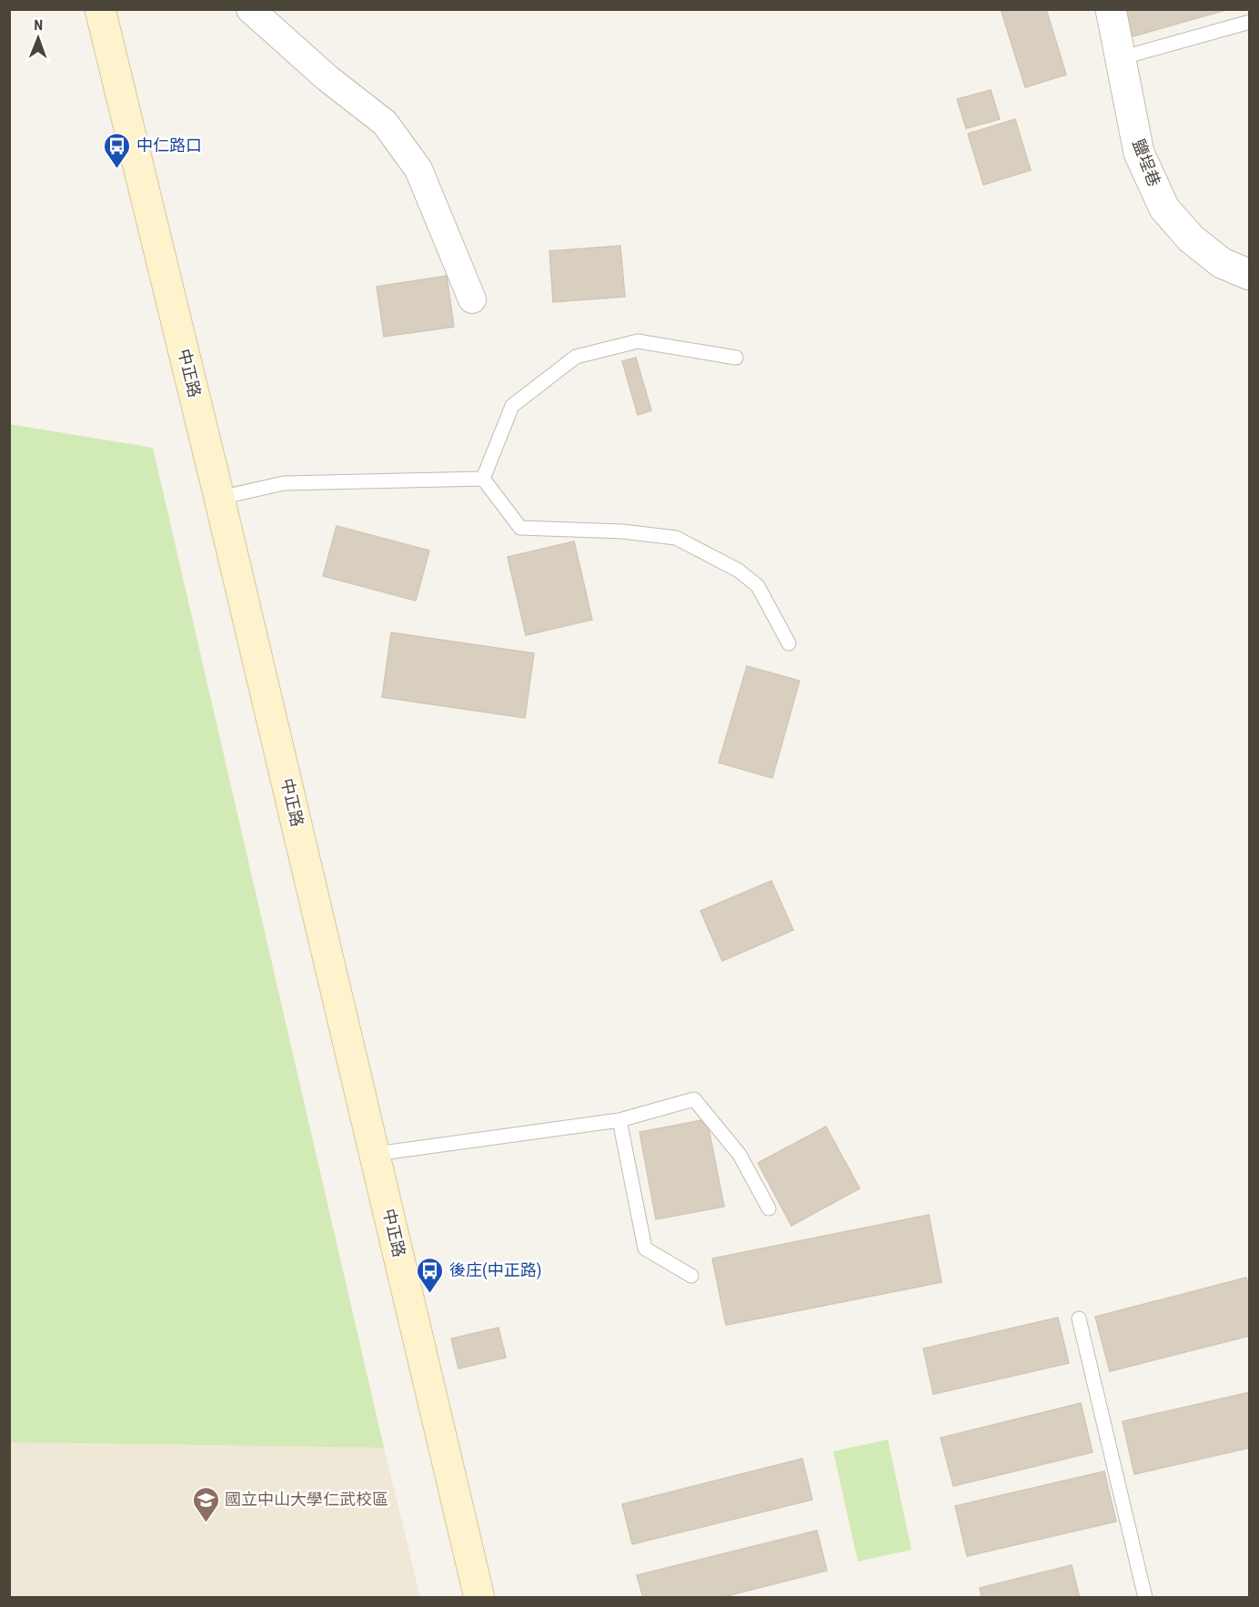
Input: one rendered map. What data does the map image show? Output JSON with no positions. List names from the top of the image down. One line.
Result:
{"streets":{"main road":["中正路"],"street":["鹽埕巷"]},"places":{"bus stop":["中仁路口","後庄(中正路)"],"school or university":["國立中山大學仁武校區"]},"north":"top"}
